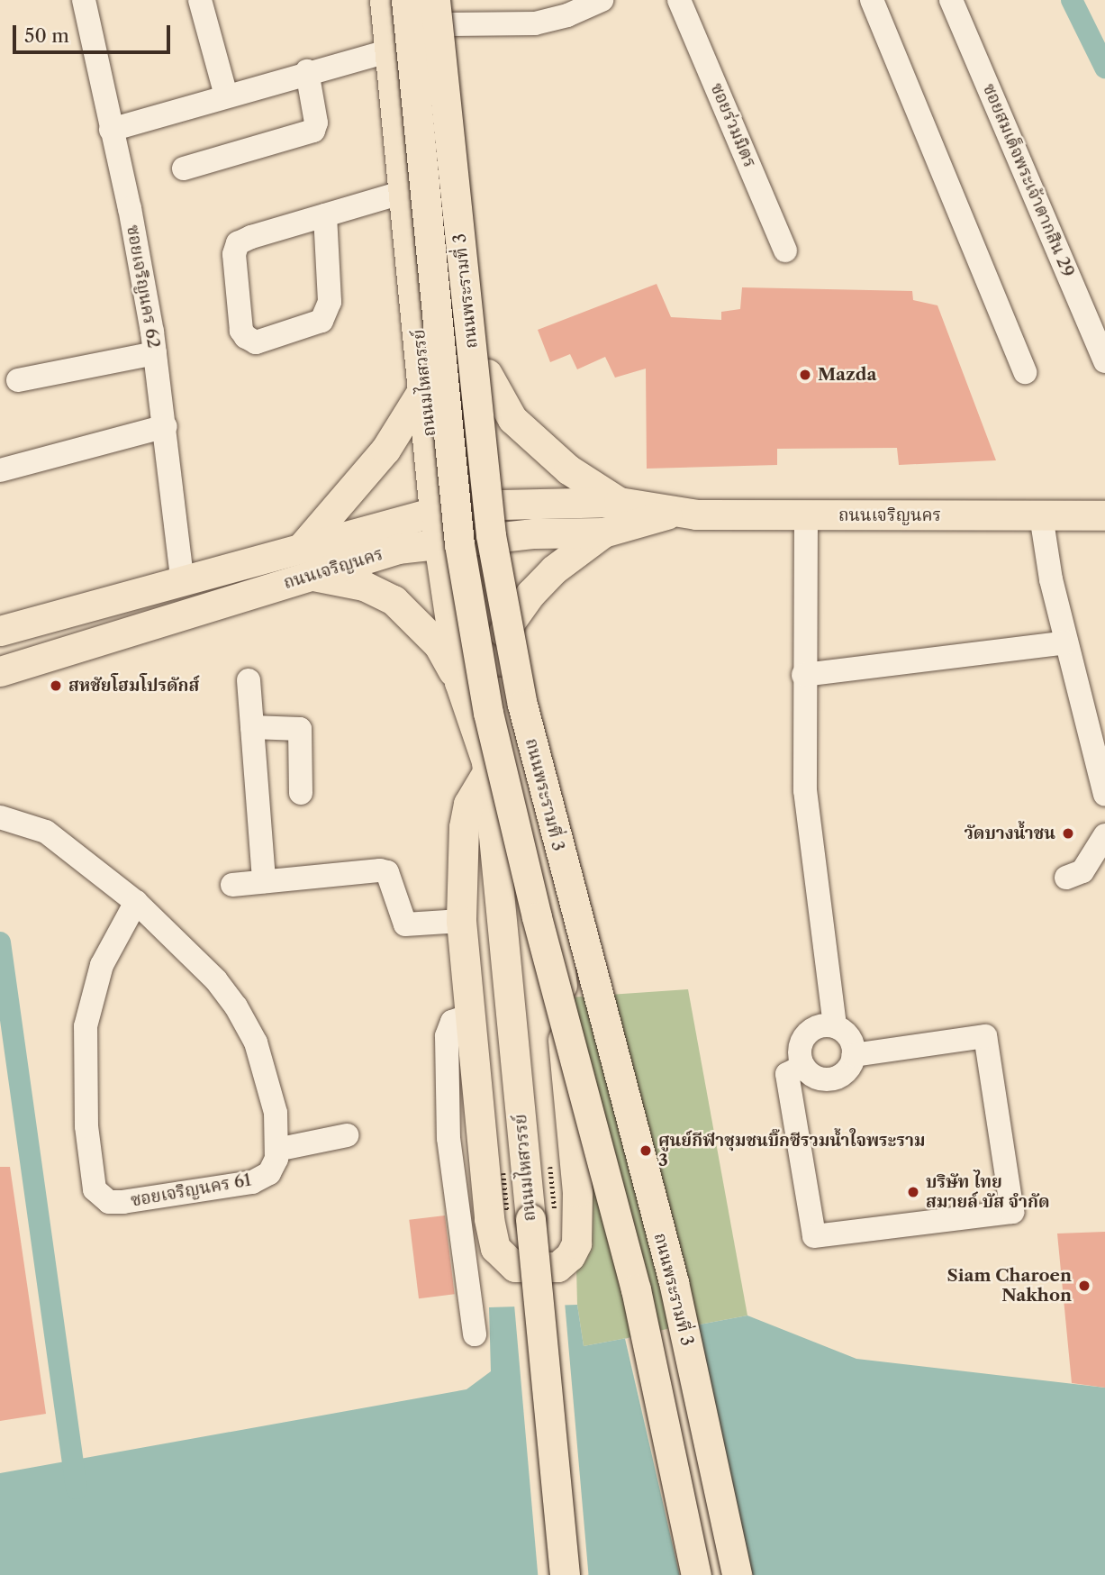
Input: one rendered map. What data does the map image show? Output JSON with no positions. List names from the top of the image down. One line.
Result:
{"streets":{"main road":["ถนนพระรามที่ 3","ถนนมไหสวรรย์","ถนนเจริญนคร"],"street":["ซอยร่วมมิตร","ซอยสมเด็จพระเจ้าตากสิน 29","ซอยเจริญนคร 62","ซอยเจริญนคร 61"]},"crossings":[["ซอยเจริญนคร 62","ถนนเจริญนคร"],["ถนนพระรามที่ 3","ถนนมไหสวรรย์"],["ถนนมไหสวรรย์","ถนนเจริญนคร"]],"places":["Mazda","สหชัยโฮมโปรดักส์","วัดบางน้ำชน","ศูนย์กีฬาชุมชนบิ๊กซีรวมน้ำใจพระราม 3","บริษัท ไทย สมายล์ บัส จำกัด","Siam Charoen Nakhon"],"scale_bar":"50 m"}
